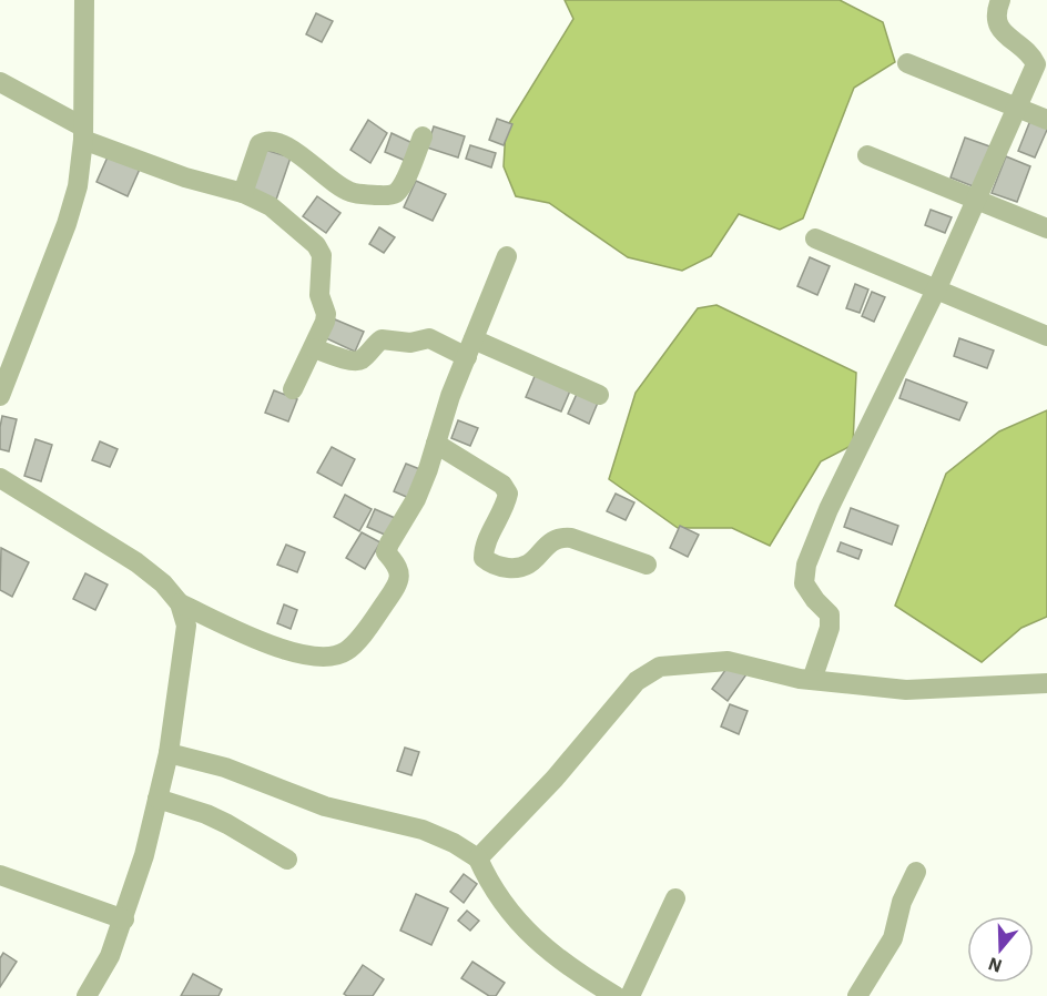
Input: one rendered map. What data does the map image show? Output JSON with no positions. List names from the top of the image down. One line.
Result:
{"north":"bottom"}
